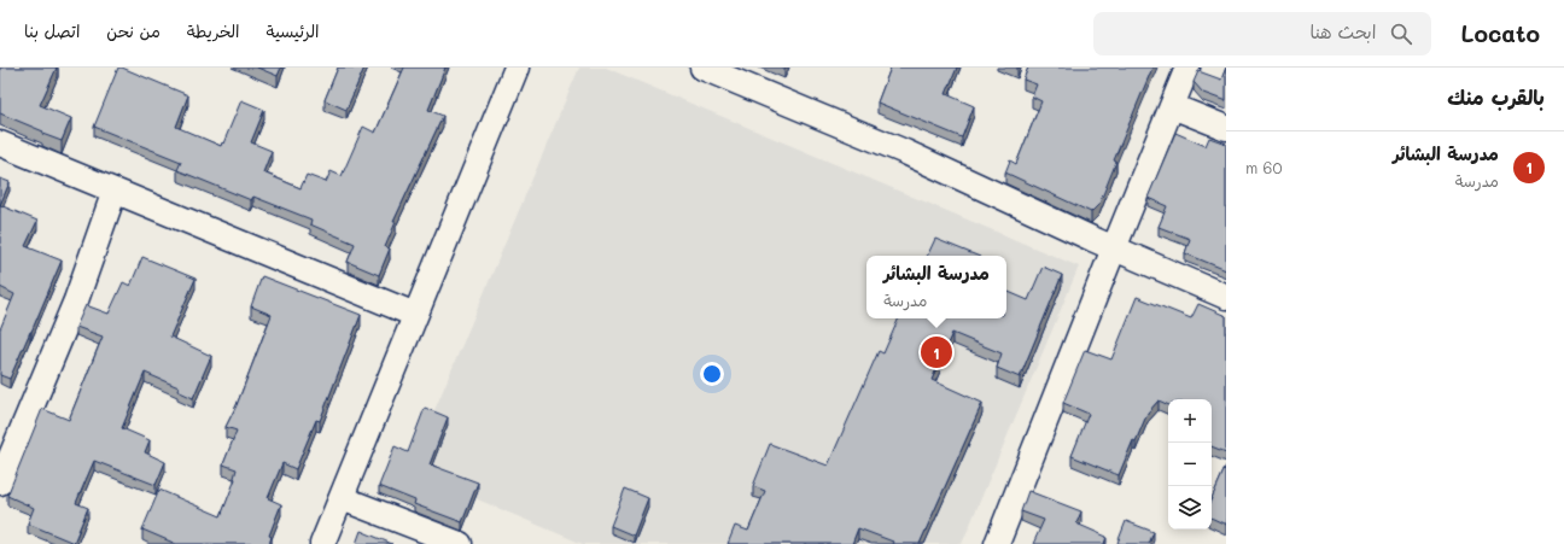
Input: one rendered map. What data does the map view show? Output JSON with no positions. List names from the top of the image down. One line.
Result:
{"page":{"header":"Locato","search":"ابحث هنا","nav":["الرئيسية","الخريطة","من نحن","اتصل بنا"],"heading":"بالقرب منك","list":[{"mark":"1","name":"مدرسة البشائر","note":"مدرسة","value":"60 m"}],"popup":["مدرسة البشائر","مدرسة"],"pins":"1","map_buttons":["+","−"]}}
